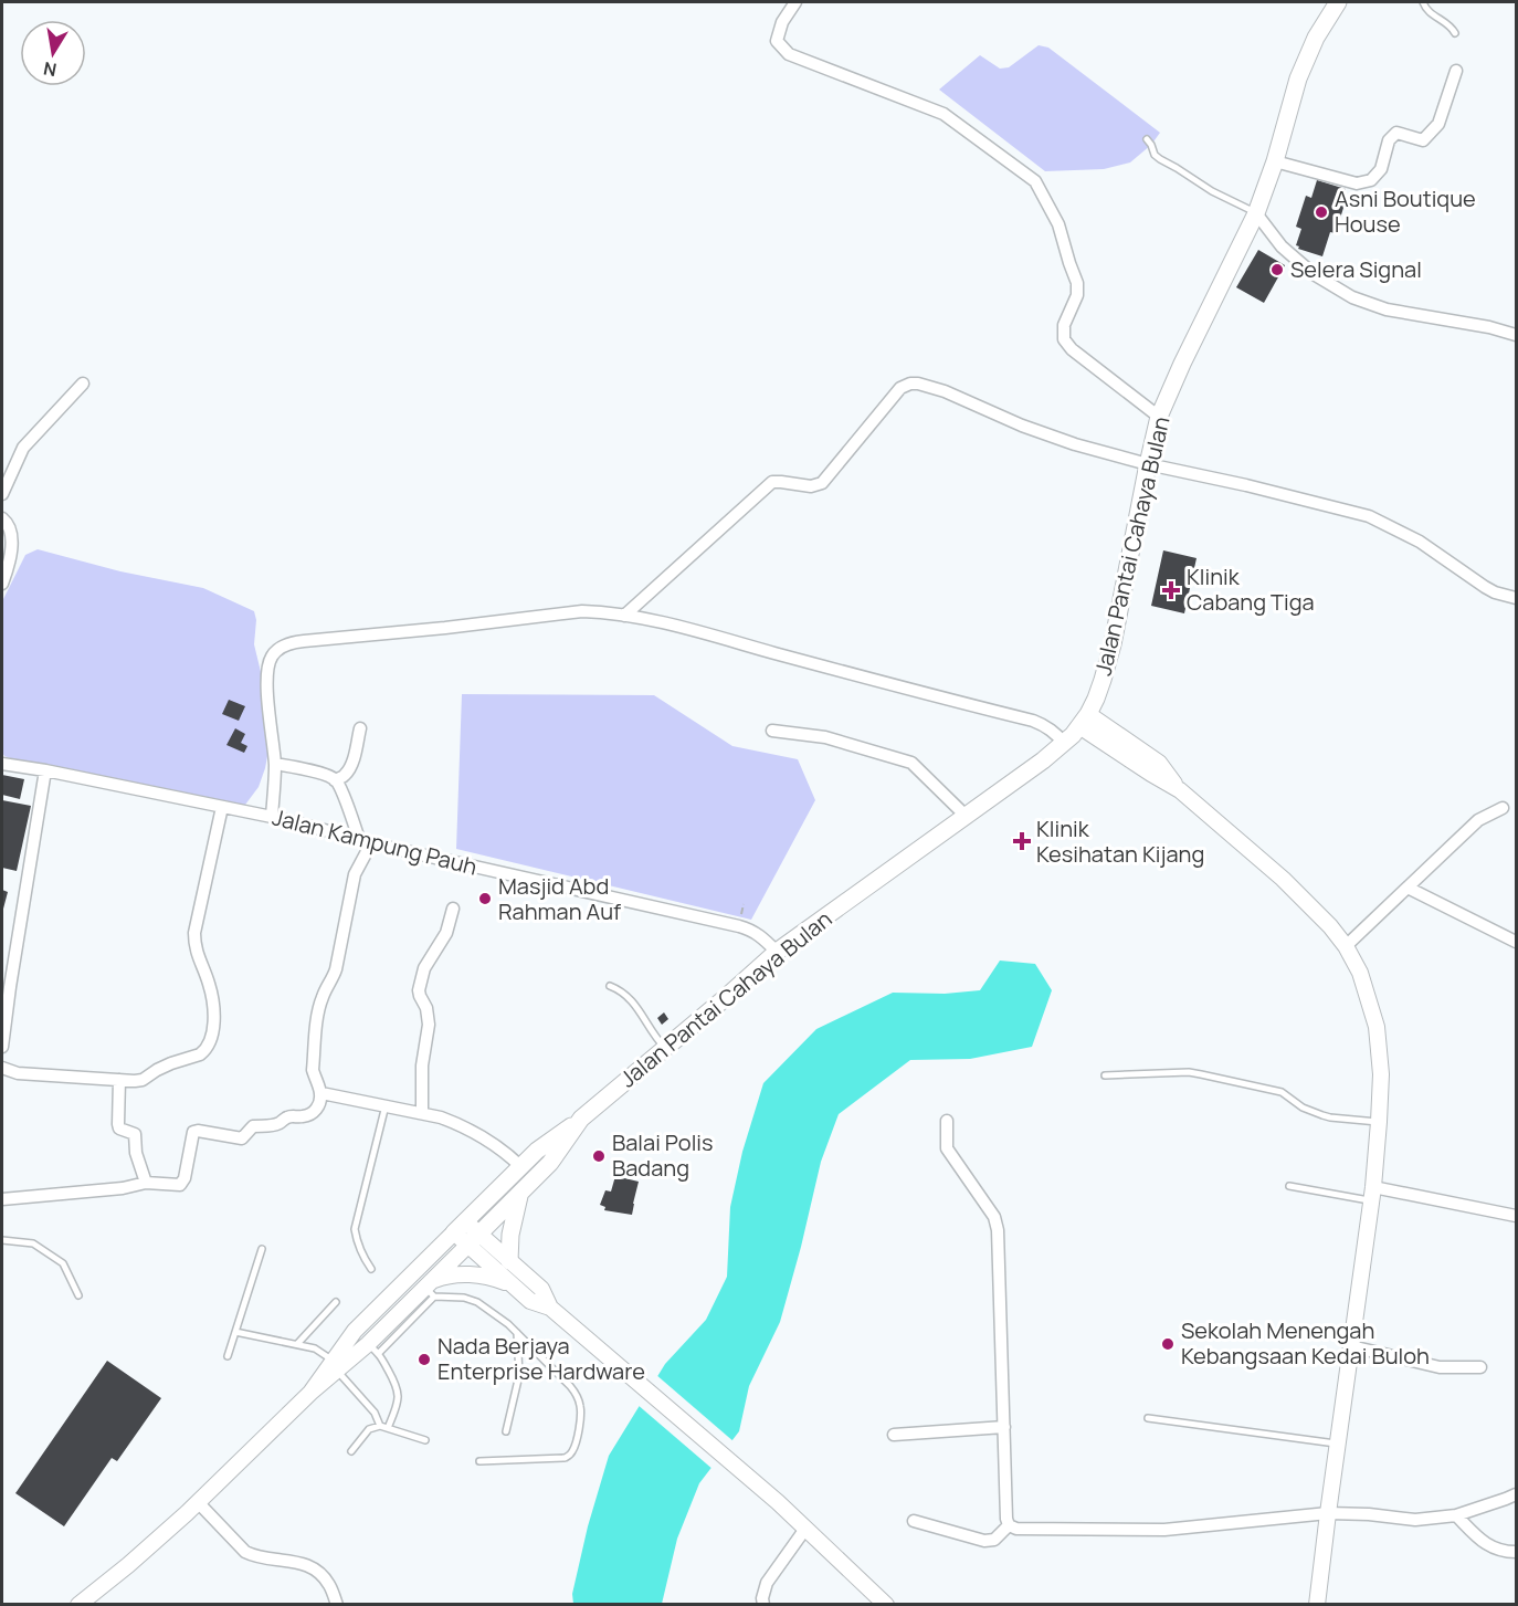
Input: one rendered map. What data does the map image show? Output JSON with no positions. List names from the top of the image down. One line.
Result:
{"streets":{"main road":["Jalan Pantai Cahaya Bulan"],"street":["Jalan Kampung Pauh"]},"crossings":[["Jalan Pantai Cahaya Bulan","Jalan Kampung Pauh"]],"places":{"other":["Asni Boutique House","Selera Signal","Masjid Abd Rahman Auf","Balai Polis Badang","Sekolah Menengah Kebangsaan Kedai Buloh","Nada Berjaya Enterprise Hardware"],"health":["Klinik Cabang Tiga","Klinik Kesihatan Kijang"]},"north":"bottom"}
